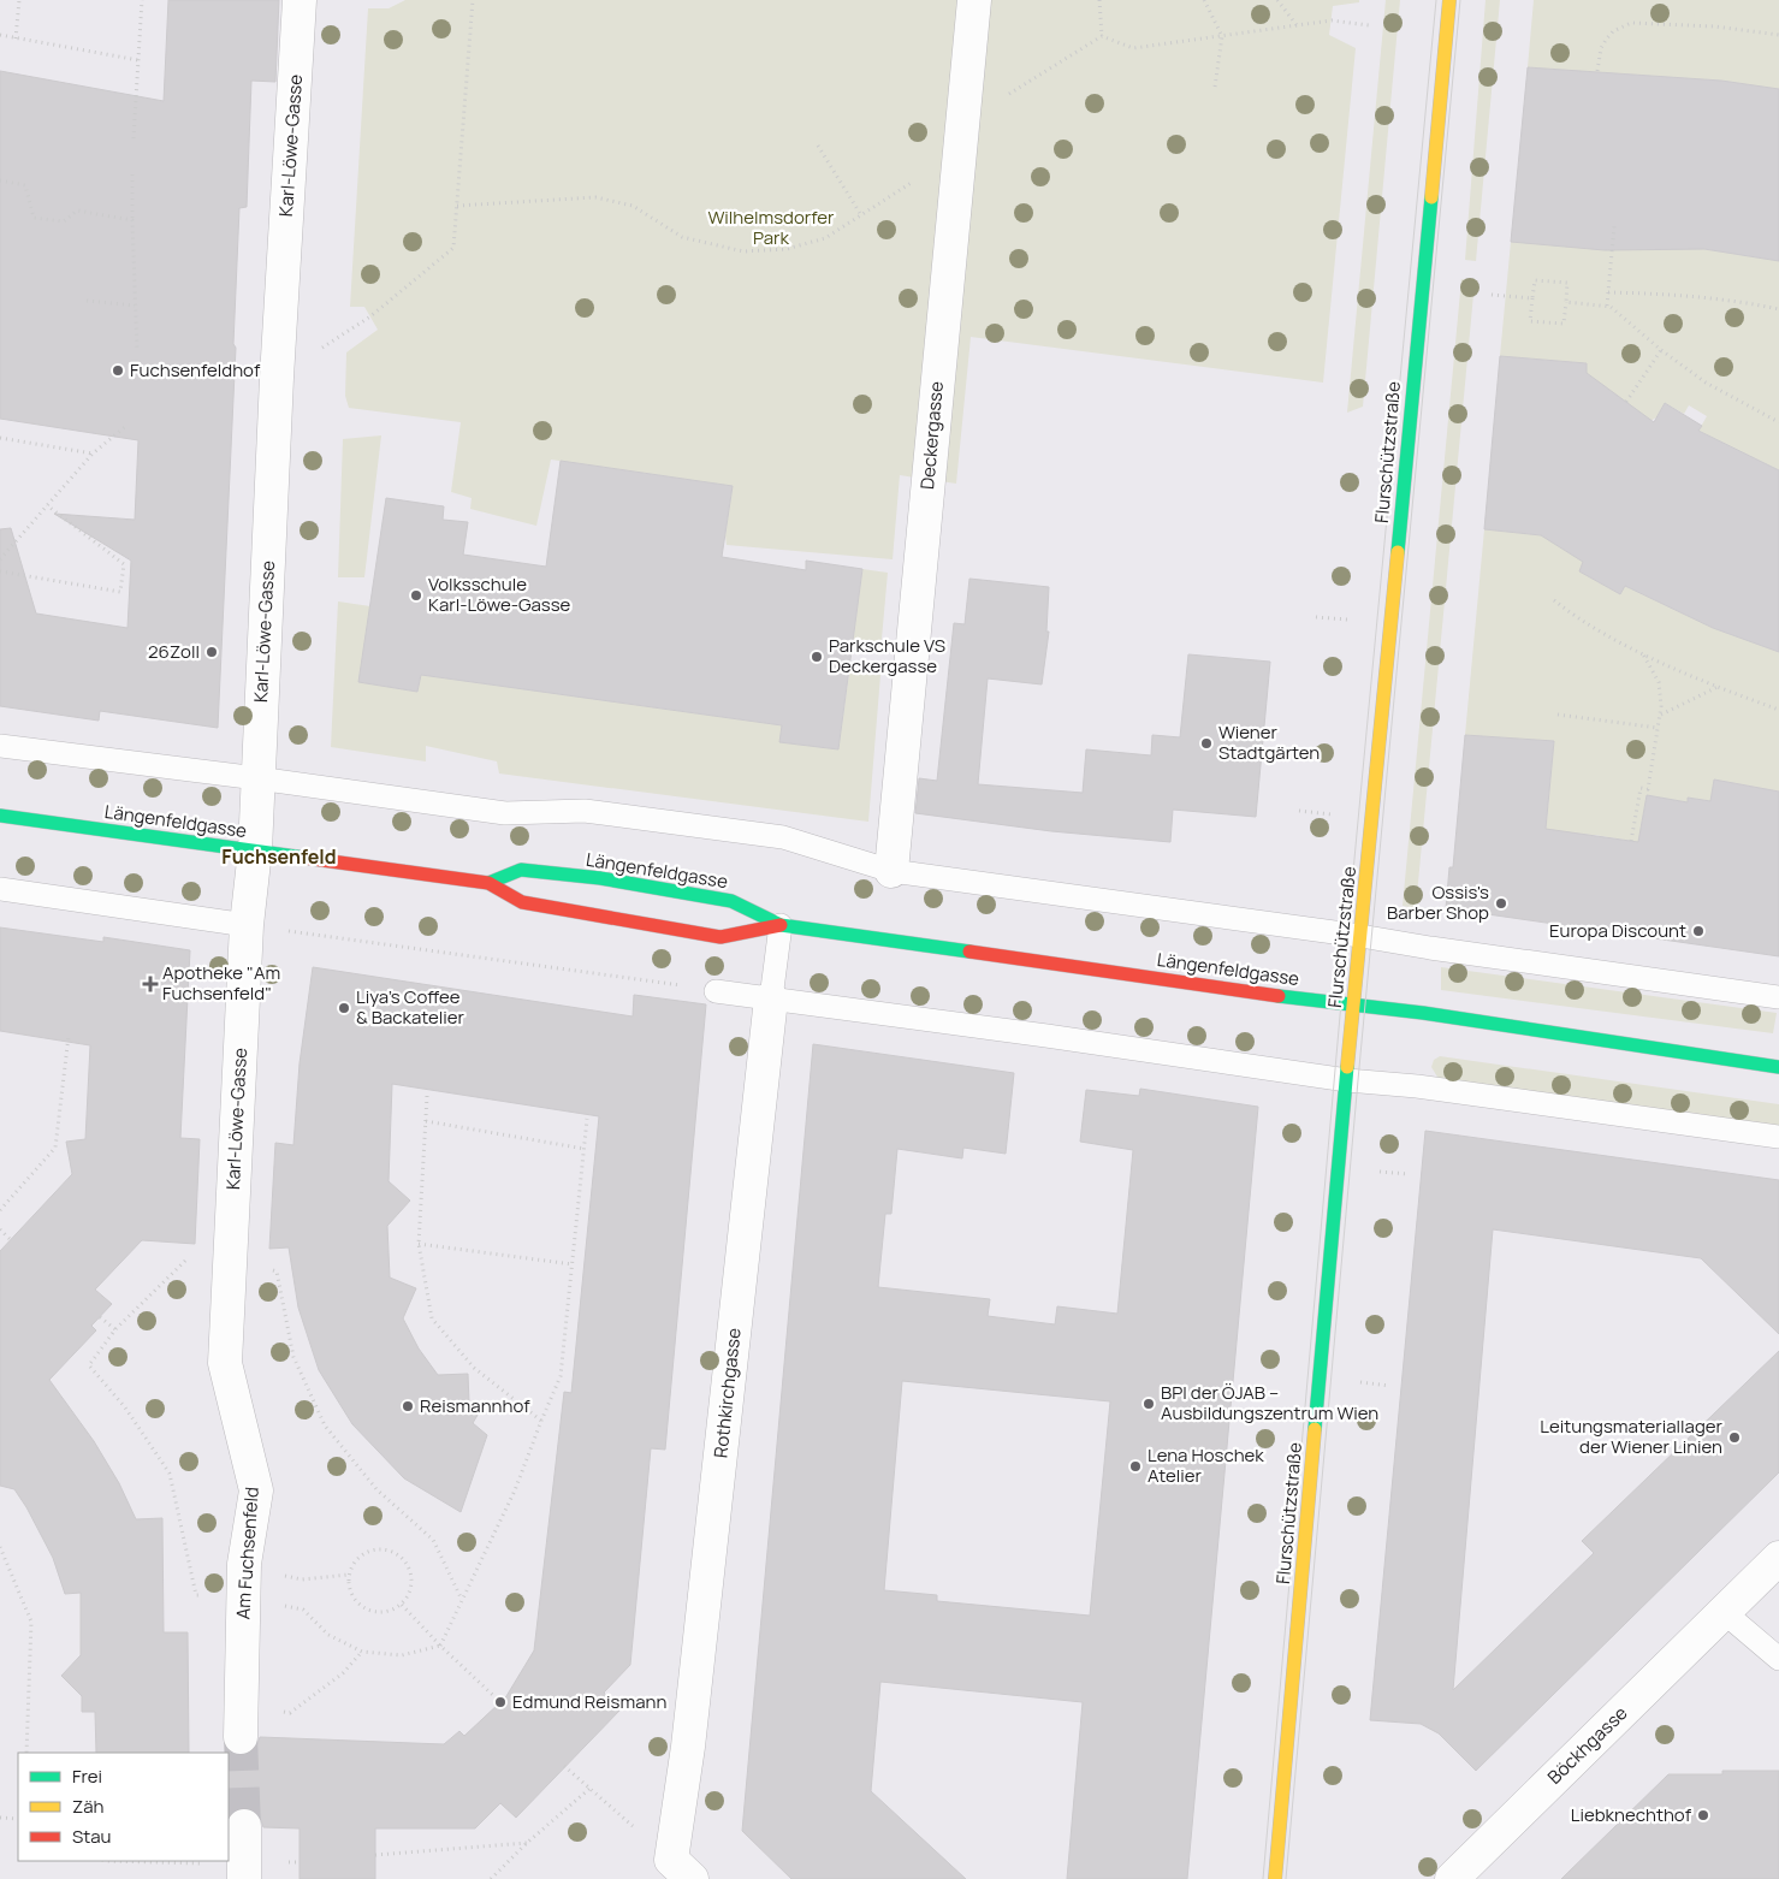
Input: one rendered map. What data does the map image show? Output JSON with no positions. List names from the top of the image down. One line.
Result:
{"streets":{"street":["Karl-Löwe-Gasse","Deckergasse","Flurschützstraße","Längenfeldgasse","Rothkirchgasse","Am Fuchsenfeld","Böckhgasse"]},"crossings":[["Karl-Löwe-Gasse","Längenfeldgasse"],["Karl-Löwe-Gasse","Am Fuchsenfeld"],["Flurschützstraße","Längenfeldgasse"],["Längenfeldgasse","Rothkirchgasse"]],"districts":["Fuchsenfeld"],"parks":["Wilhelmsdorfer Park"],"places":{"other":["Fuchsenfeldhof","Volksschule Karl-Löwe-Gasse","26Zoll","Parkschule VS Deckergasse","Wiener Stadtgärten","Ossis's Barber Shop","Europa Discount","Liya's Coffee & Backatelier","BPI der ÖJAB – Ausbildungszentrum Wien","Reismannhof","Leitungsmateriallager der Wiener Linien","Lena Hoschek Atelier","Edmund Reismann","Liebknechthof"],"health":["Apotheke \"Am Fuchsenfeld\""]},"legend":["Frei","Zäh","Stau"]}
